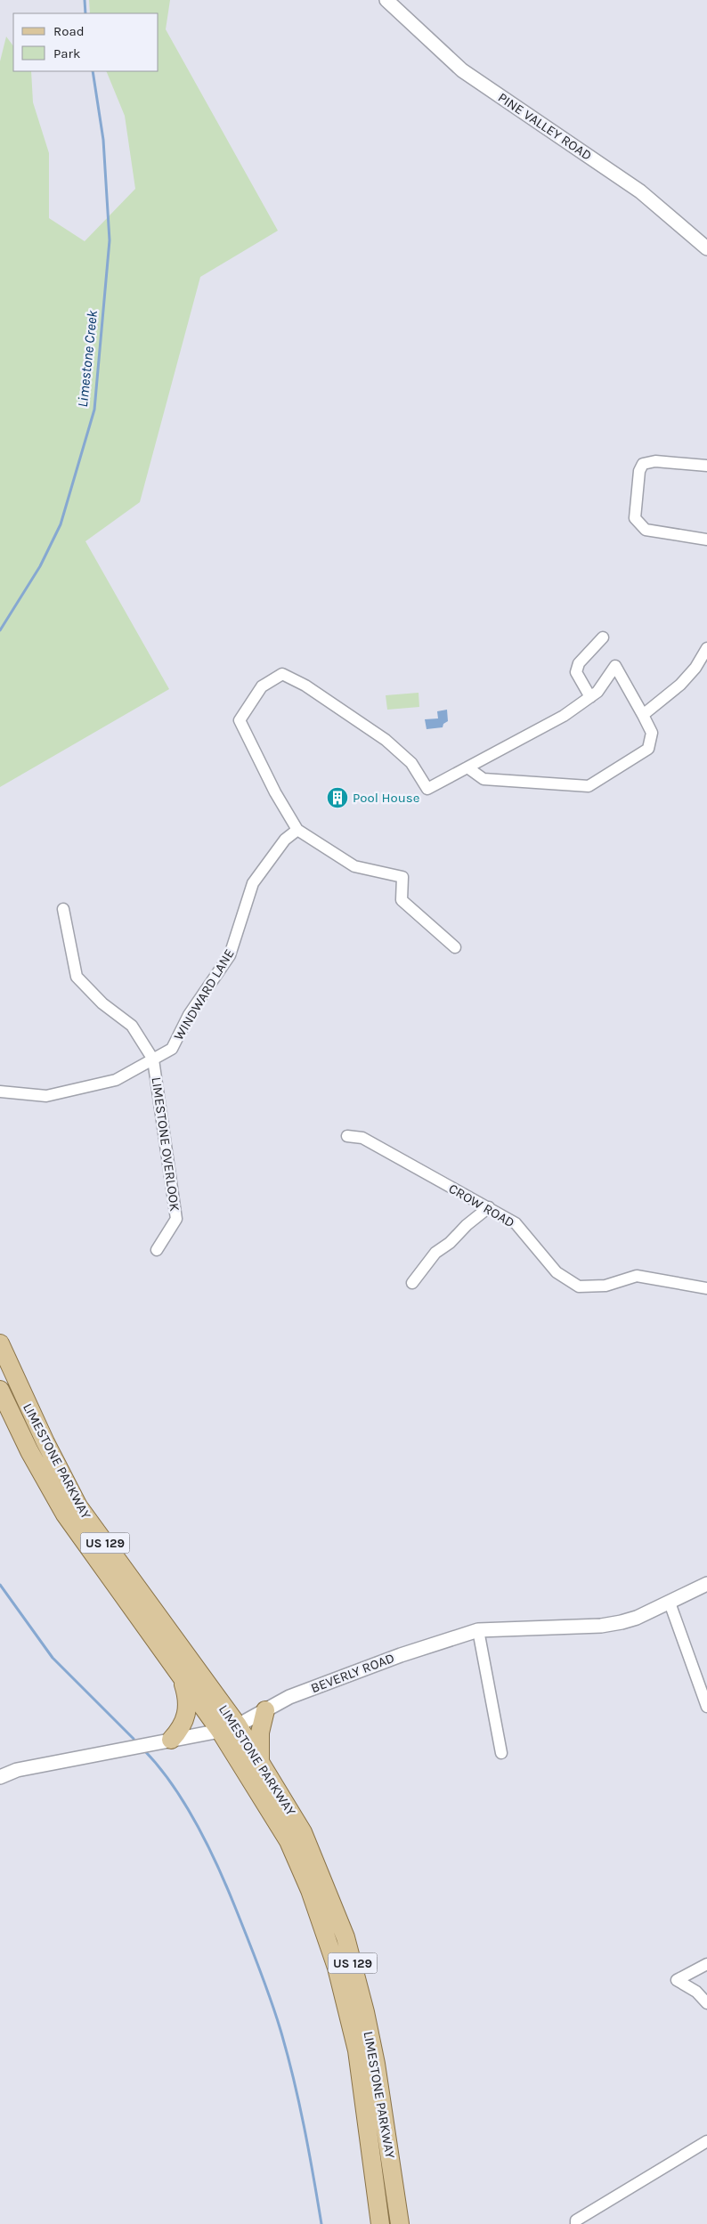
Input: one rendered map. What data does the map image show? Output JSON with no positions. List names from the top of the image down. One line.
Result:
{"streets":{"main road":["LIMESTONE PARKWAY","US 129"],"street":["PINE VALLEY ROAD","WINDWARD LANE","LIMESTONE OVERLOOK","CROW ROAD","BEVERLY ROAD"]},"crossings":[["WINDWARD LANE","LIMESTONE OVERLOOK"],["LIMESTONE PARKWAY","BEVERLY ROAD"]],"water":["Limestone Creek"],"places":{"building":["Pool House"]},"legend":["Road","Park"]}
